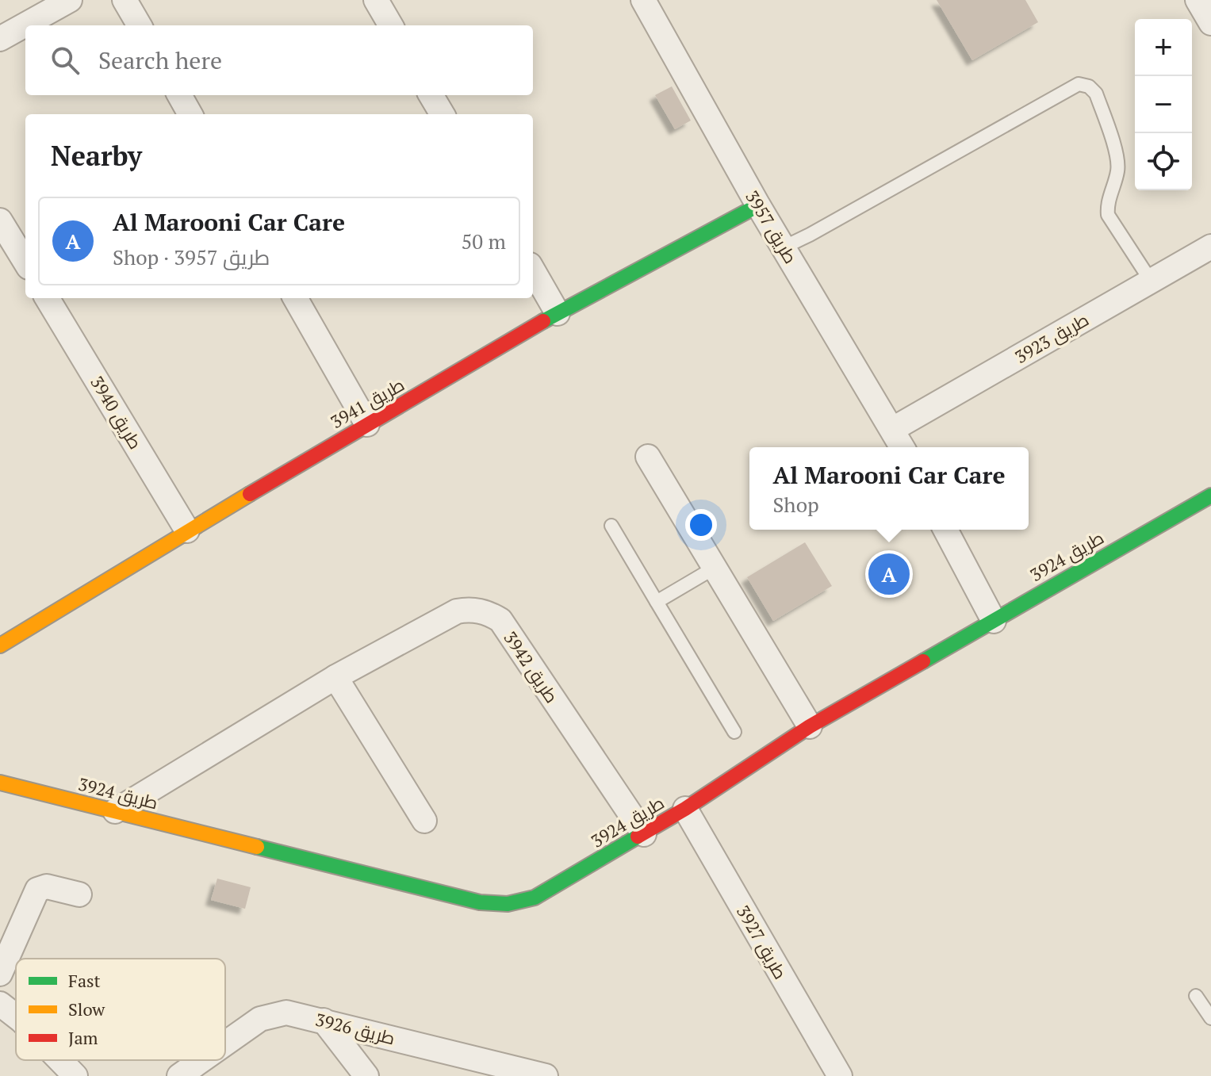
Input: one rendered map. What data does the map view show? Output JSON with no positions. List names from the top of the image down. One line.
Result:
{"streets":{"street":["طريق 3957","طريق 3923","طريق 3941","طريق 3940","طريق 3924","طريق 3942","طريق 3927","طريق 3926"]},"crossings":[["طريق 3957","طريق 3923"],["طريق 3957","طريق 3941"],["طريق 3941","طريق 3940"],["طريق 3924","طريق 3942"],["طريق 3924","طريق 3927"]],"legend":["Fast","Slow","Jam"],"page":{"map_buttons":["+","−"],"search":"Search here","heading":"Nearby","list":[{"mark":"A","name":"Al Marooni Car Care","note":"Shop · طريق 3957","value":"50 m"}],"popup":["Al Marooni Car Care","Shop"],"pins":"A"}}
